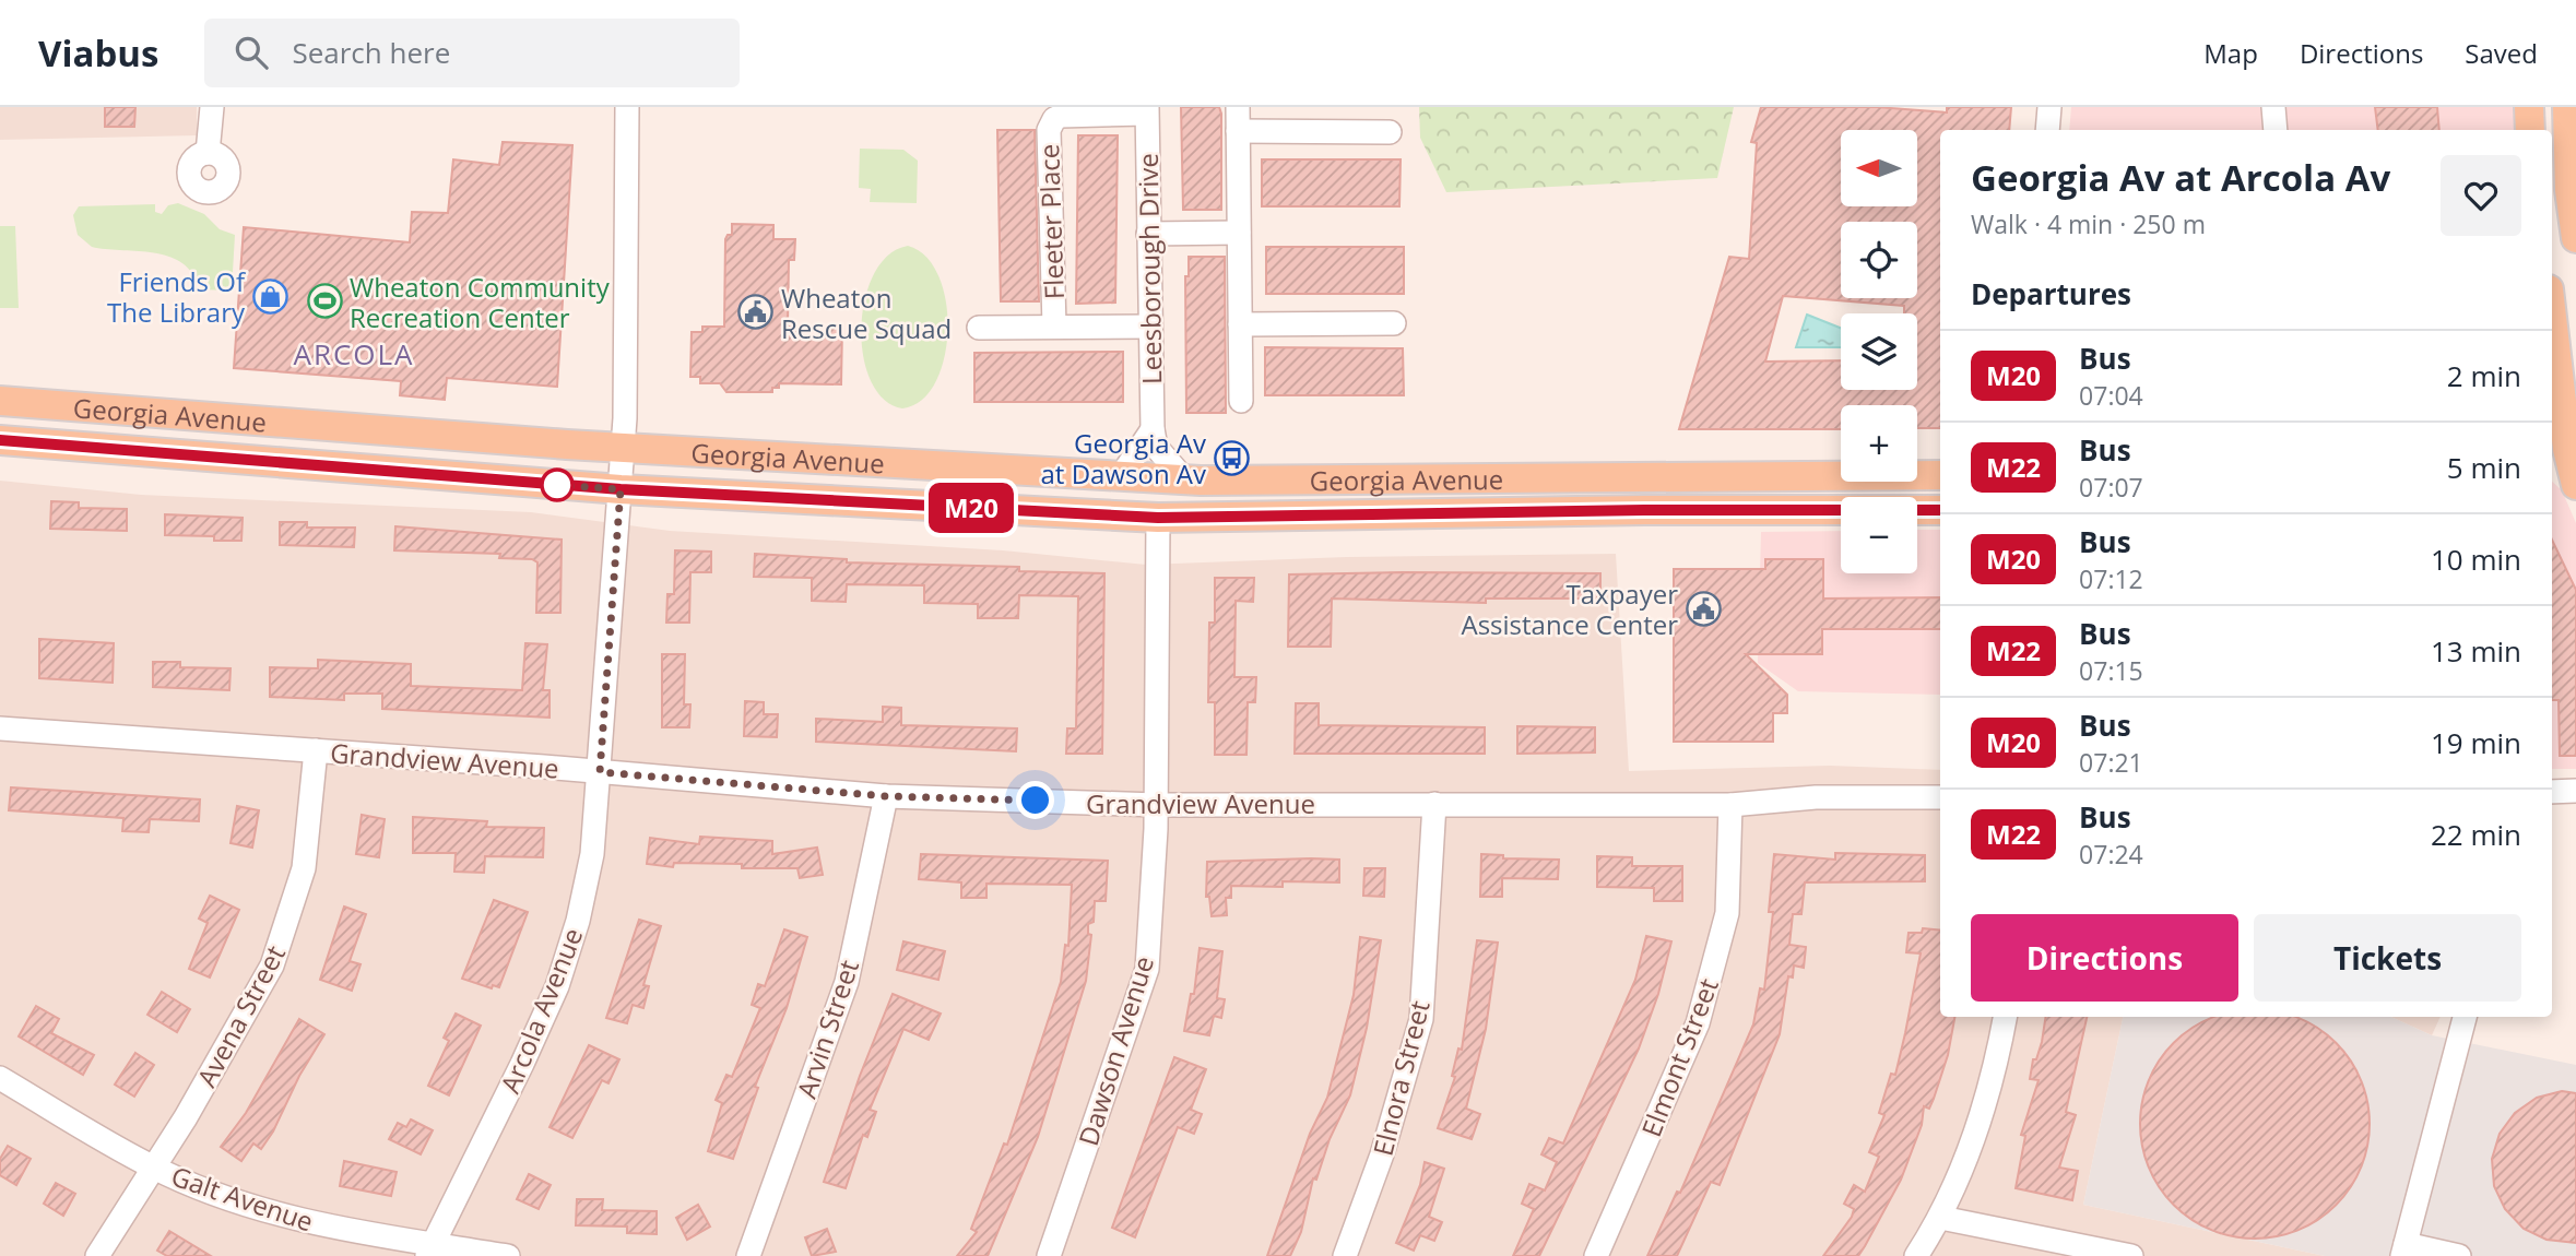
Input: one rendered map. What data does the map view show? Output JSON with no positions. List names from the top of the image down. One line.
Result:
{"streets":{"main road":["Georgia Avenue"],"street":["Fleeter Place","Leesborough Drive","Grandview Avenue","Arcola Avenue","Avena Street","Arvin Street","Dawson Avenue","Elmont Street","Elnora Street","Galt Avenue"]},"crossings":[["Fleeter Place","Leesborough Drive"],["Leesborough Drive","Georgia Avenue"],["Georgia Avenue","Arcola Avenue"],["Georgia Avenue","Dawson Avenue"],["Grandview Avenue","Arcola Avenue"],["Grandview Avenue","Avena Street"],["Grandview Avenue","Arvin Street"],["Grandview Avenue","Dawson Avenue"],["Grandview Avenue","Elmont Street"],["Grandview Avenue","Elnora Street"],["Arcola Avenue","Galt Avenue"],["Avena Street","Galt Avenue"]],"districts":["ARCOLA"],"places":{"shop":["Friends Of The Library"],"sports":["Wheaton Community Recreation Center"],"public building":["Wheaton Rescue Squad","Taxpayer Assistance Center"],"bus stop":["Georgia Av at Dawson Av"]},"lines":["bus line M20"],"north":"left","page":{"header":"Viabus","search":"Search here","nav":["Map","Directions","Saved"],"on_map":"M20","map_buttons":["+","−"],"heading":[["Georgia Av at Arcola Av","Walk · 4 min · 250 m"],"Departures"],"list":[{"mark":"M20","name":"Bus","note":"07:04","value":"2 min"},{"mark":"M22","name":"Bus","note":"07:07","value":"5 min"},{"mark":"M20","name":"Bus","note":"07:12","value":"10 min"},{"mark":"M22","name":"Bus","note":"07:15","value":"13 min"},{"mark":"M20","name":"Bus","note":"07:21","value":"19 min"},{"mark":"M22","name":"Bus","note":"07:24","value":"22 min"}],"buttons":["Directions","Tickets"]}}
